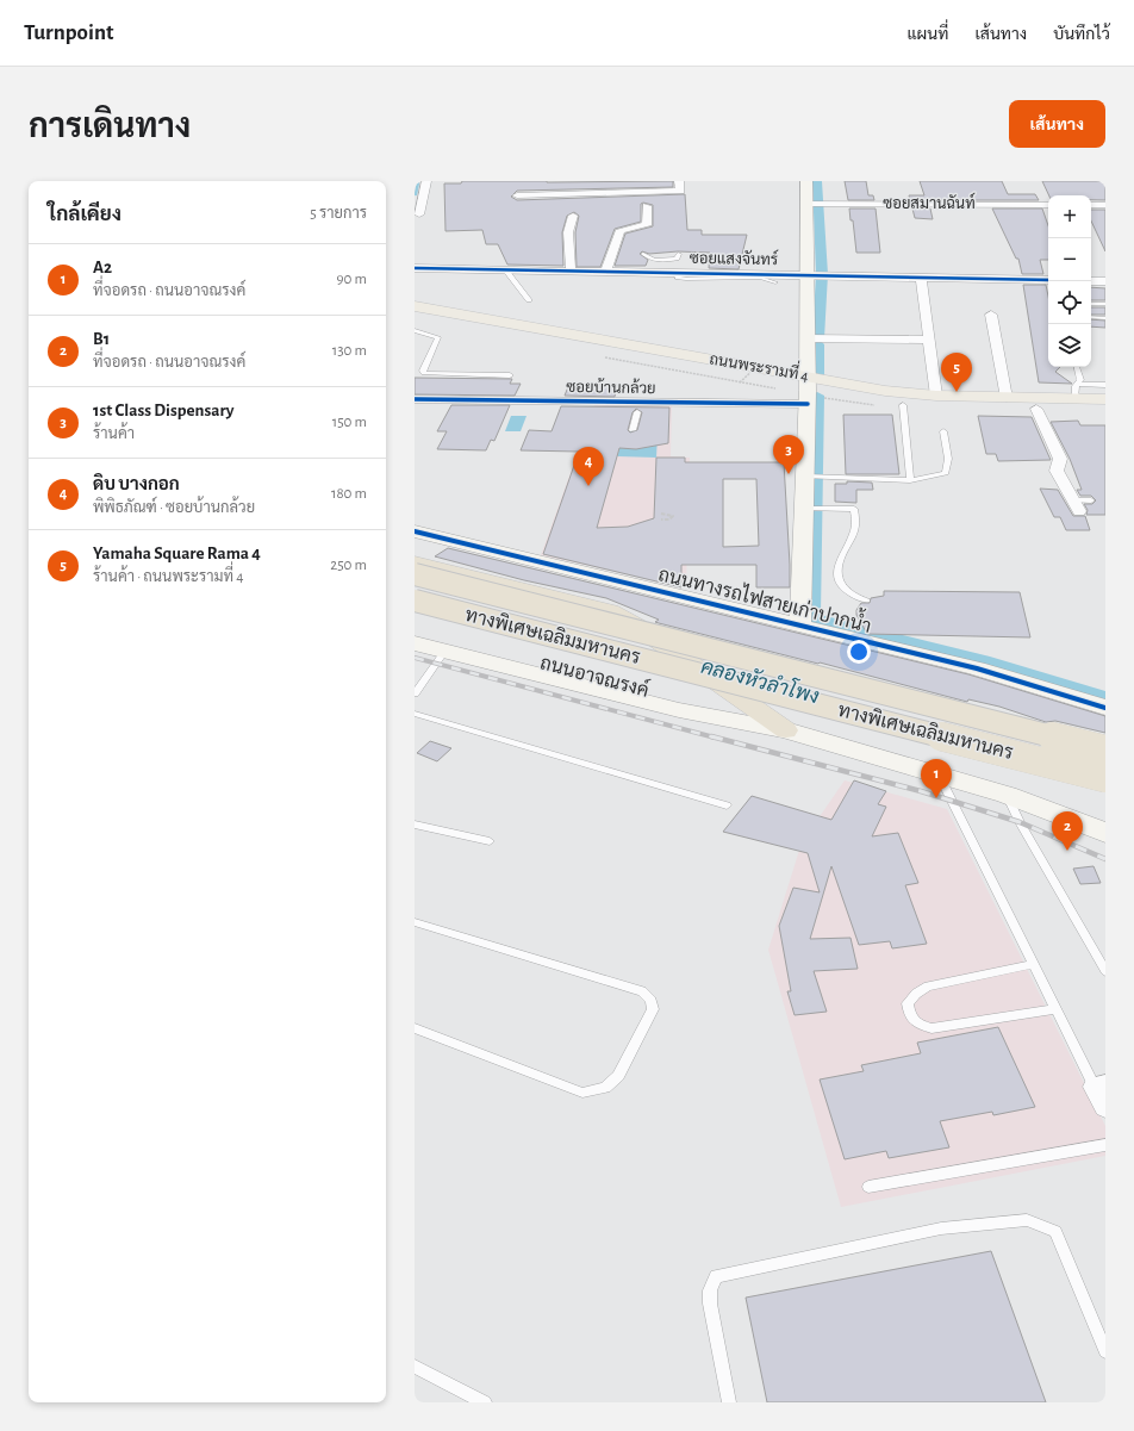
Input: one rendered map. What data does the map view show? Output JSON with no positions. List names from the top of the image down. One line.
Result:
{"streets":{"highway":["ทางพิเศษเฉลิมมหานคร"],"main road":["ถนนพระรามที่ 4"],"street":["ซอยสมานฉันท์","ซอยแสงจันทร์","ซอยบ้านกล้วย","ถนนทางรถไฟสายเก่าปากน้ำ","ถนนอาจณรงค์"]},"crossings":[["ถนนพระรามที่ 4","ซอยบ้านกล้วย"]],"water":["คลองหัวลำโพง"],"page":{"header":"Turnpoint","nav":["แผนที่","เส้นทาง","บันทึกไว้"],"buttons":"เส้นทาง","title":"การเดินทาง","heading":["ใกล้เคียง","5 รายการ"],"map_buttons":["+","−"],"list":[{"mark":"1","name":"A2","note":"ที่จอดรถ · ถนนอาจณรงค์","value":"90 m"},{"mark":"2","name":"B1","note":"ที่จอดรถ · ถนนอาจณรงค์","value":"130 m"},{"mark":"3","name":"1st Class Dispensary","note":"ร้านค้า","value":"150 m"},{"mark":"4","name":"ดิบ บางกอก","note":"พิพิธภัณฑ์ · ซอยบ้านกล้วย","value":"180 m"},{"mark":"5","name":"Yamaha Square Rama 4","note":"ร้านค้า · ถนนพระรามที่ 4","value":"250 m"}],"pins":["5","3","4","1","2"]}}
